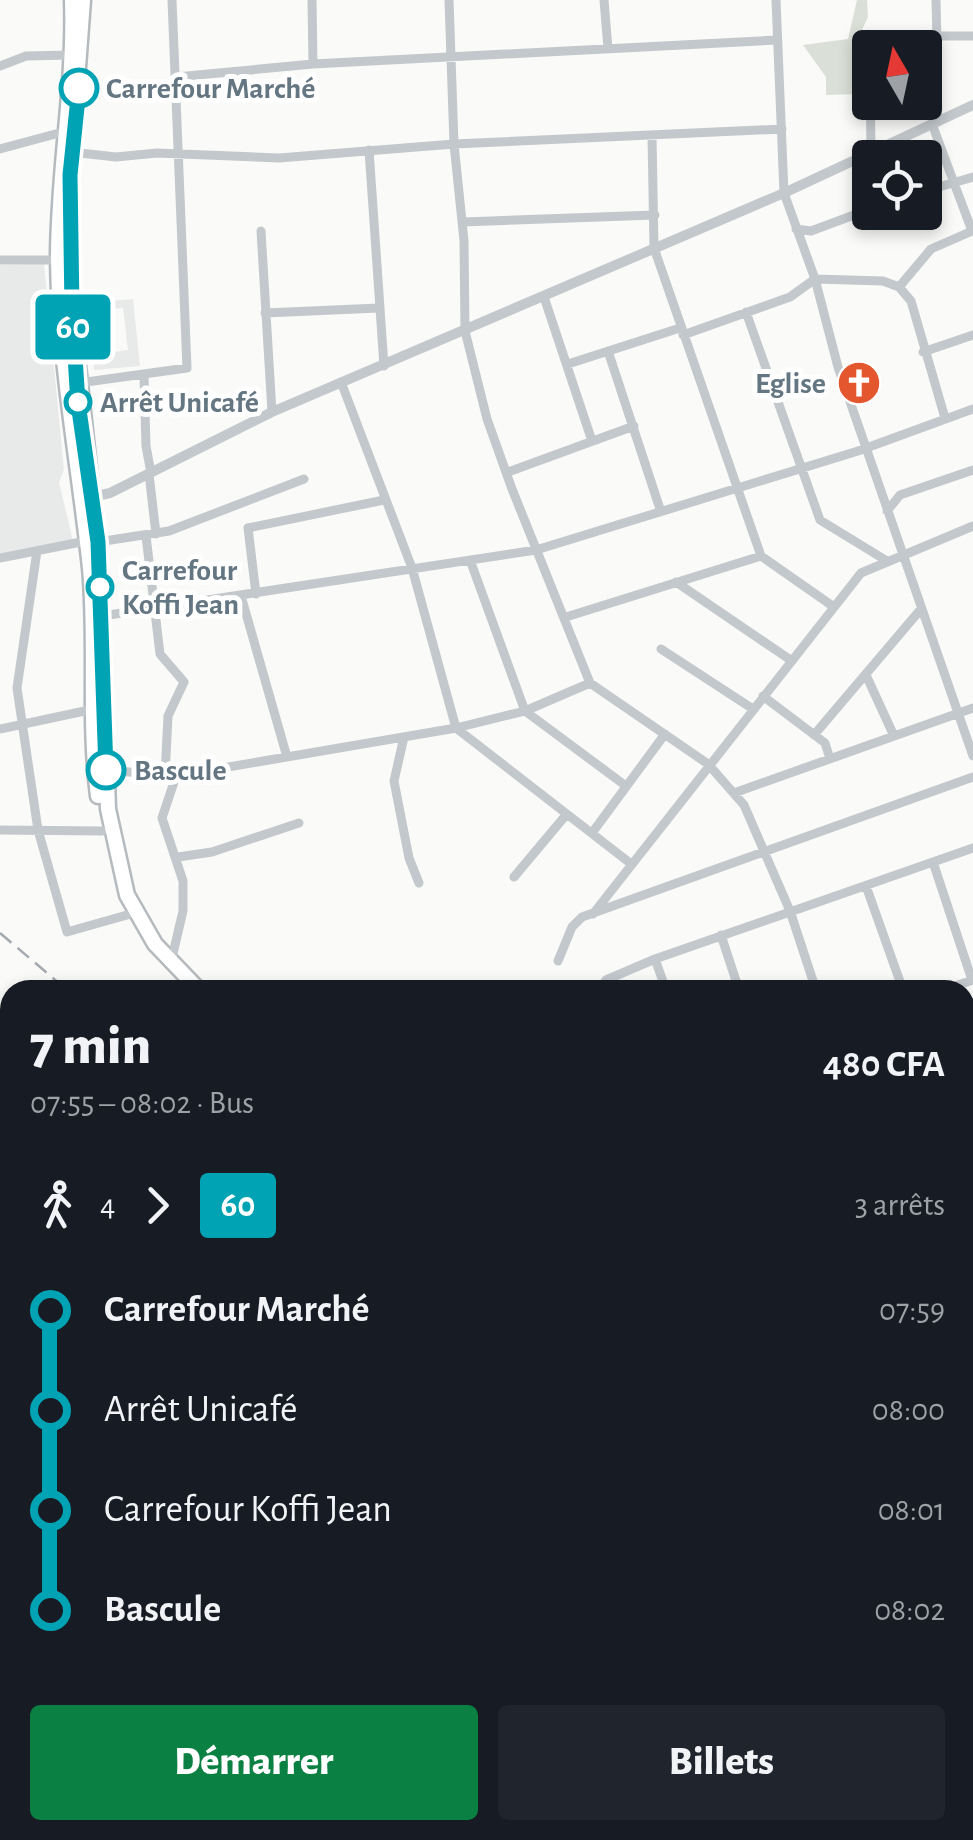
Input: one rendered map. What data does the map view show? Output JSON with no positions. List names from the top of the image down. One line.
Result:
{"places":{"other":["Carrefour Marché","Arrêt Unicafé","Carrefour Koffi Jean","Bascule"],"church":["Eglise"]},"lines":["bus line 60"],"north":"top","page":{"on_map":"60","heading":["7 min","07:55 – 08:02 · Bus","480 CFA"],"legs":["4","60","3 arrêts"],"list":[{"name":"Carrefour Marché","value":"07:59"},{"name":"Arrêt Unicafé","value":"08:00"},{"name":"Carrefour Koffi Jean","value":"08:01"},{"name":"Bascule","value":"08:02"}],"buttons":["Démarrer","Billets"]}}
